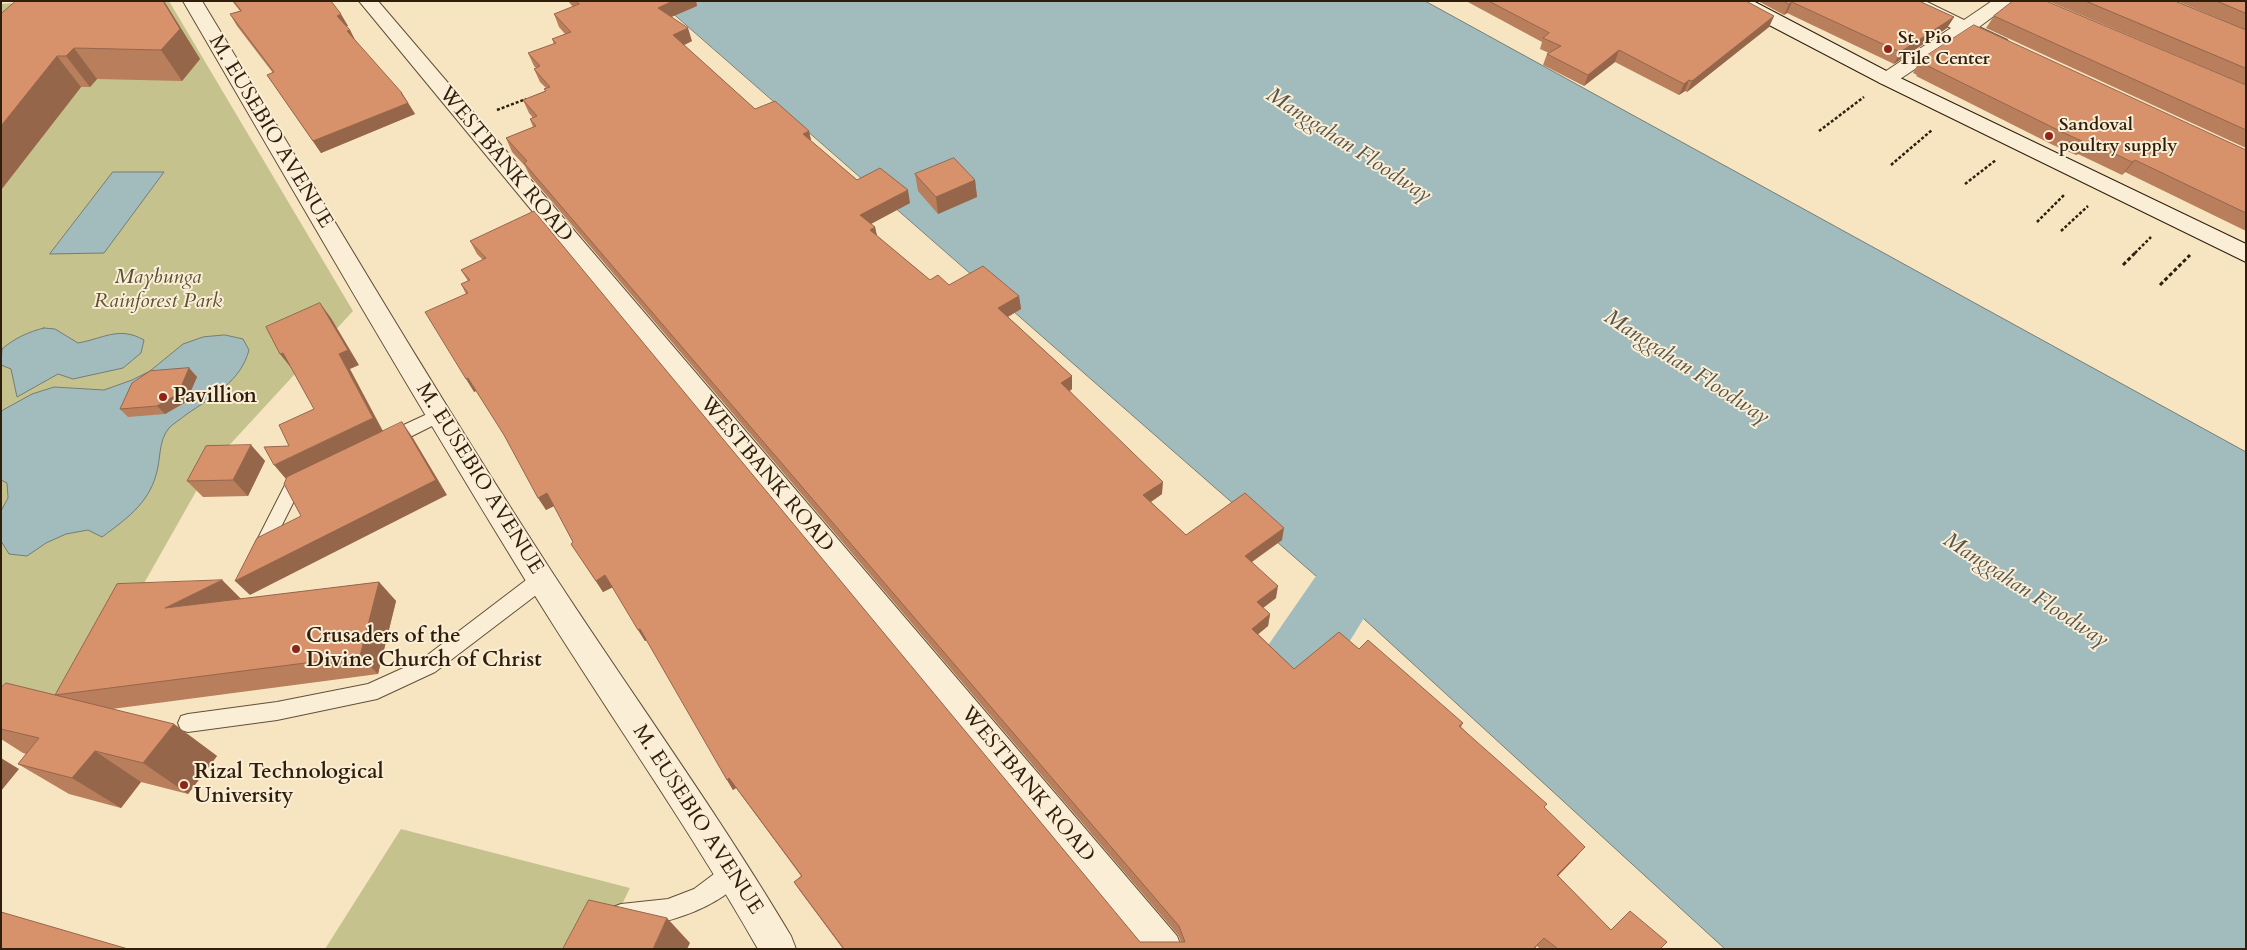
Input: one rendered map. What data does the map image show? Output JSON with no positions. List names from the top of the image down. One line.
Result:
{"streets":{"street":["M. EUSEBIO AVENUE","WESTBANK ROAD"]},"water":["Manggahan Floodway"],"parks":["Maybunga Rainforest Park"],"places":["St. Pio Tile Center","Sandoval poultry supply","Pavillion","Crusaders of the Divine Church of Christ","Rizal Technological University"]}
